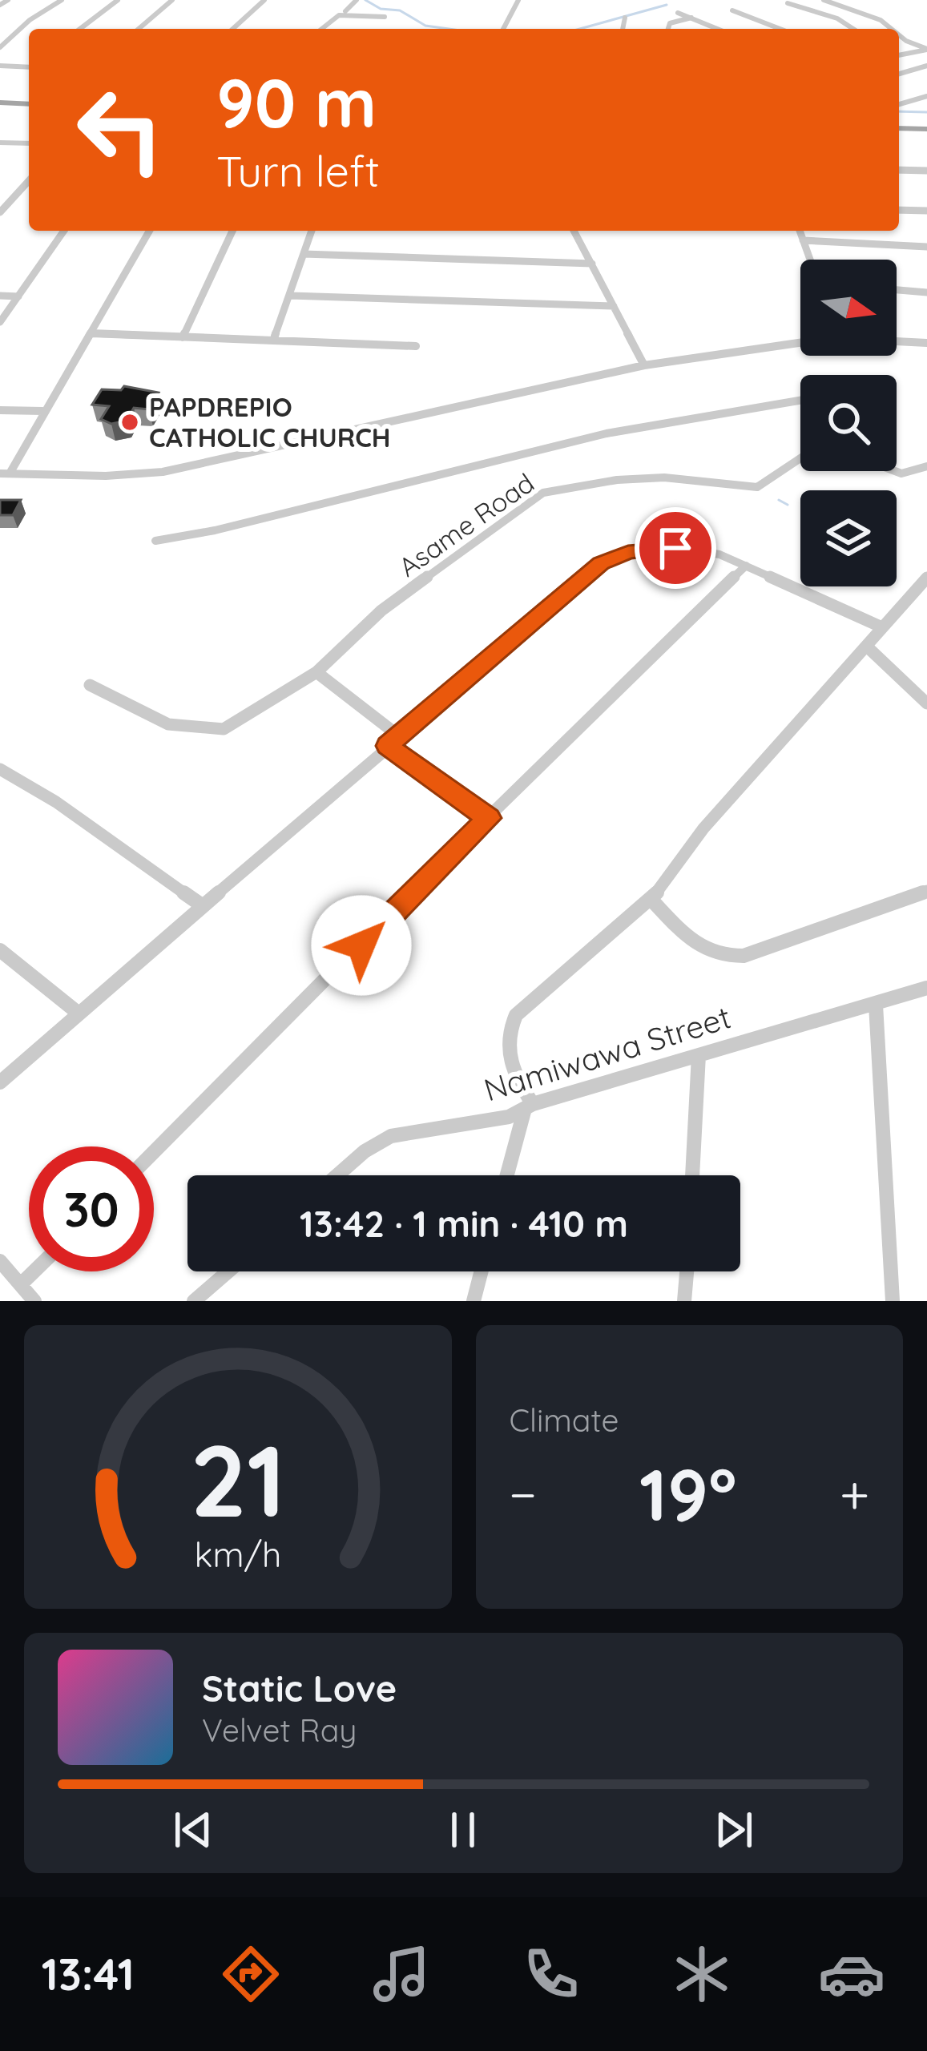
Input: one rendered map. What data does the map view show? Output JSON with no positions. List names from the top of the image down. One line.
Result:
{"streets":{"street":["Asame Road","Namiwawa Street"]},"places":["PAPDREPIO CATHOLIC CHURCH"],"north":"right","page":{"turn":["90 m","Turn left"],"limit":"30","trip":"13:42 · 1 min · 410 m","tile":"Climate","heat":["−","19°","+"],"song":["Static Love","Velvet Ray"],"tabs":"13:41","gauge":["21","km/h"]}}
